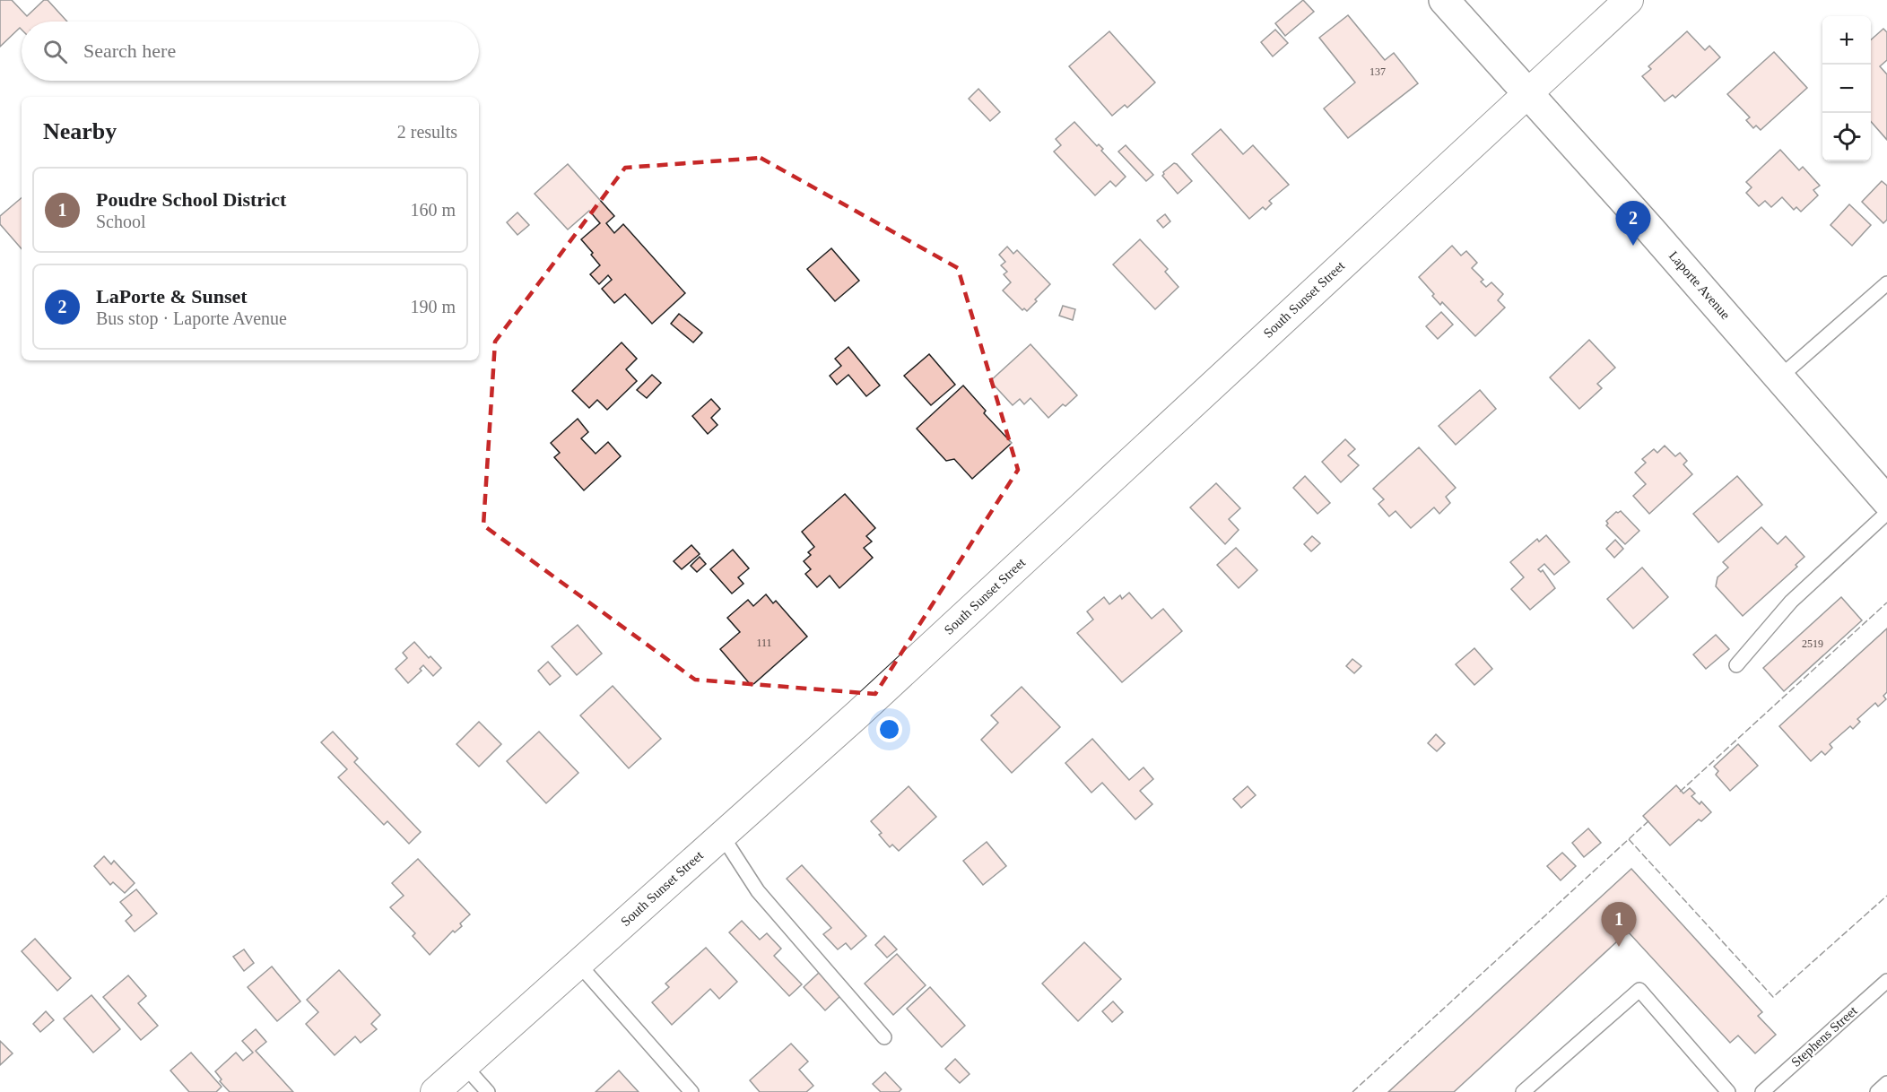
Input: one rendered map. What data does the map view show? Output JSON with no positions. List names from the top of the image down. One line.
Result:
{"streets":{"street":["Laporte Avenue","South Sunset Street"],"lane":["Stephens Street"]},"crossings":[["Laporte Avenue","South Sunset Street"]],"house_numbers":["137","111","2519"],"page":{"map_buttons":["+","−"],"search":"Search here","heading":["Nearby","2 results"],"list":[{"mark":"1","name":"Poudre School District","note":"School","value":"160 m"},{"mark":"2","name":"LaPorte & Sunset","note":"Bus stop · Laporte Avenue","value":"190 m"}],"pins":["2","1"]}}
